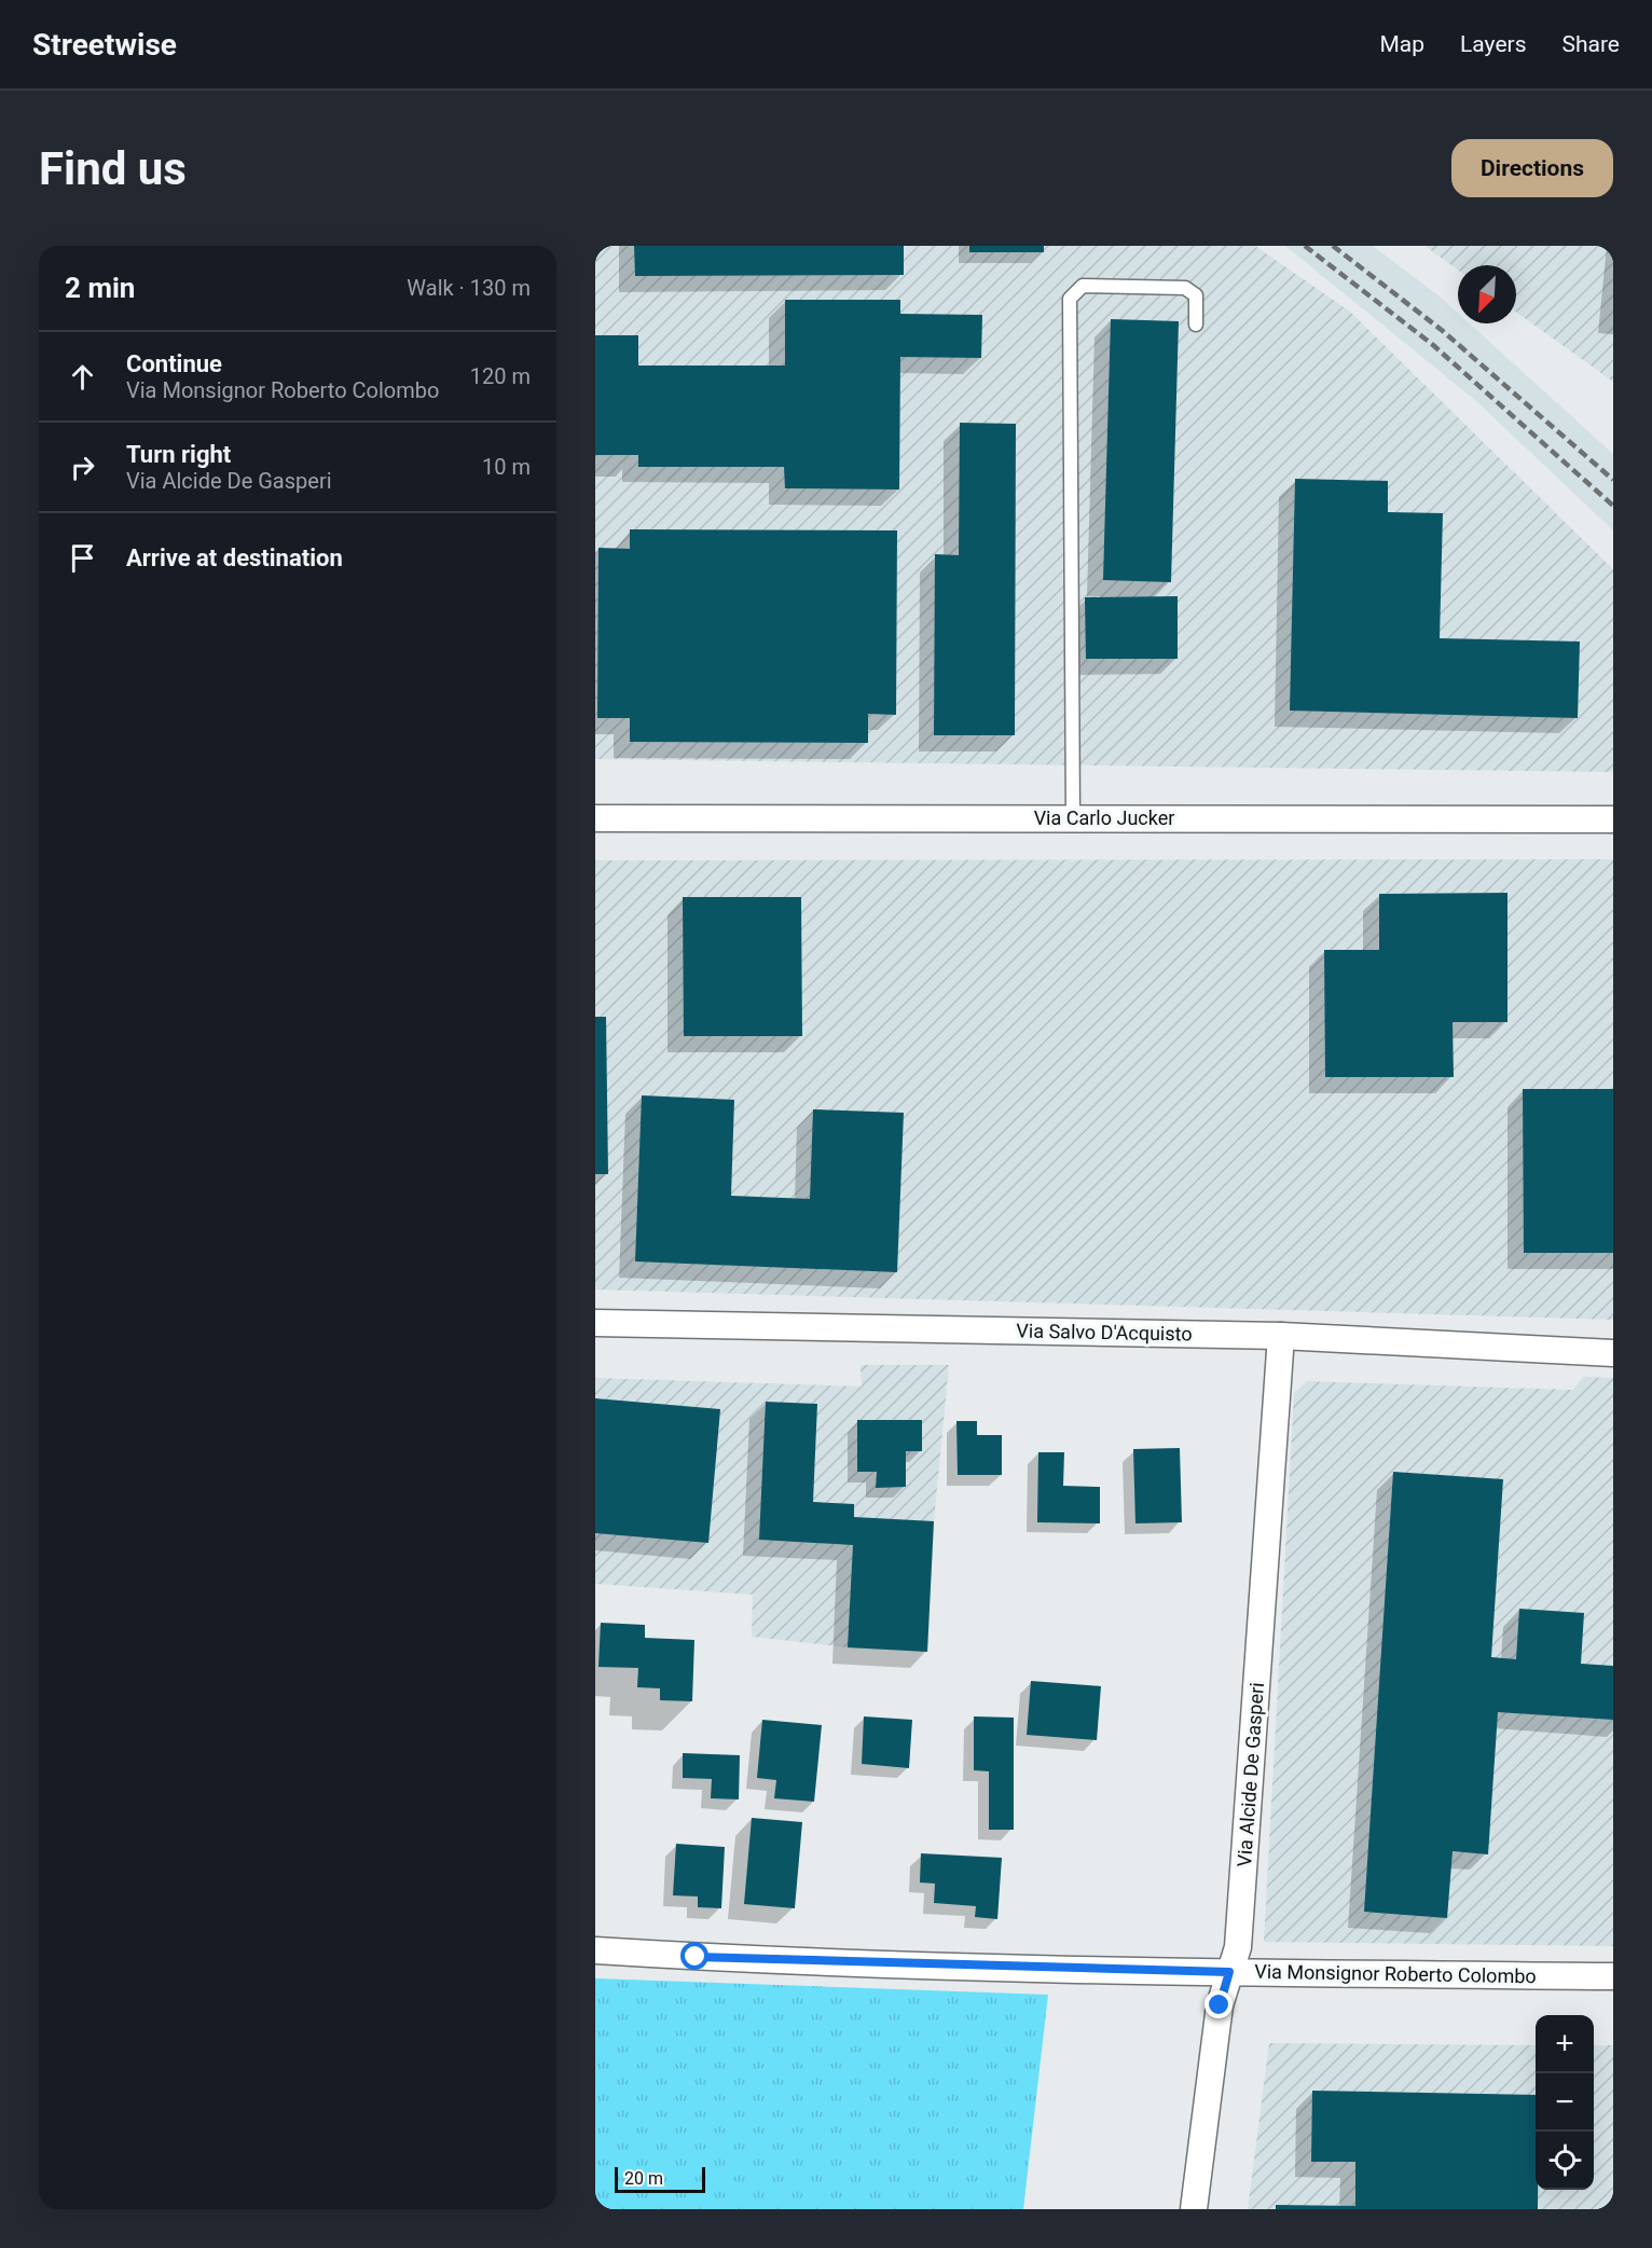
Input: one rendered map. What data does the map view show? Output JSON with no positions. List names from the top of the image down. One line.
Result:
{"streets":{"street":["Via Carlo Jucker","Via Salvo D'Acquisto","Via Alcide De Gasperi","Via Monsignor Roberto Colombo"]},"crossings":[["Via Salvo D'Acquisto","Via Alcide De Gasperi"],["Via Alcide De Gasperi","Via Monsignor Roberto Colombo"]],"scale_bar":"20 m","north":"bottom left","page":{"header":"Streetwise","nav":["Map","Layers","Share"],"buttons":"Directions","title":"Find us","heading":["2 min","Walk · 130 m"],"list":[["Continue","Via Monsignor Roberto Colombo","120 m"],["Turn right","Via Alcide De Gasperi","10 m"],"Arrive at destination"],"map_buttons":["+","−"],"scale":"20 m"}}
